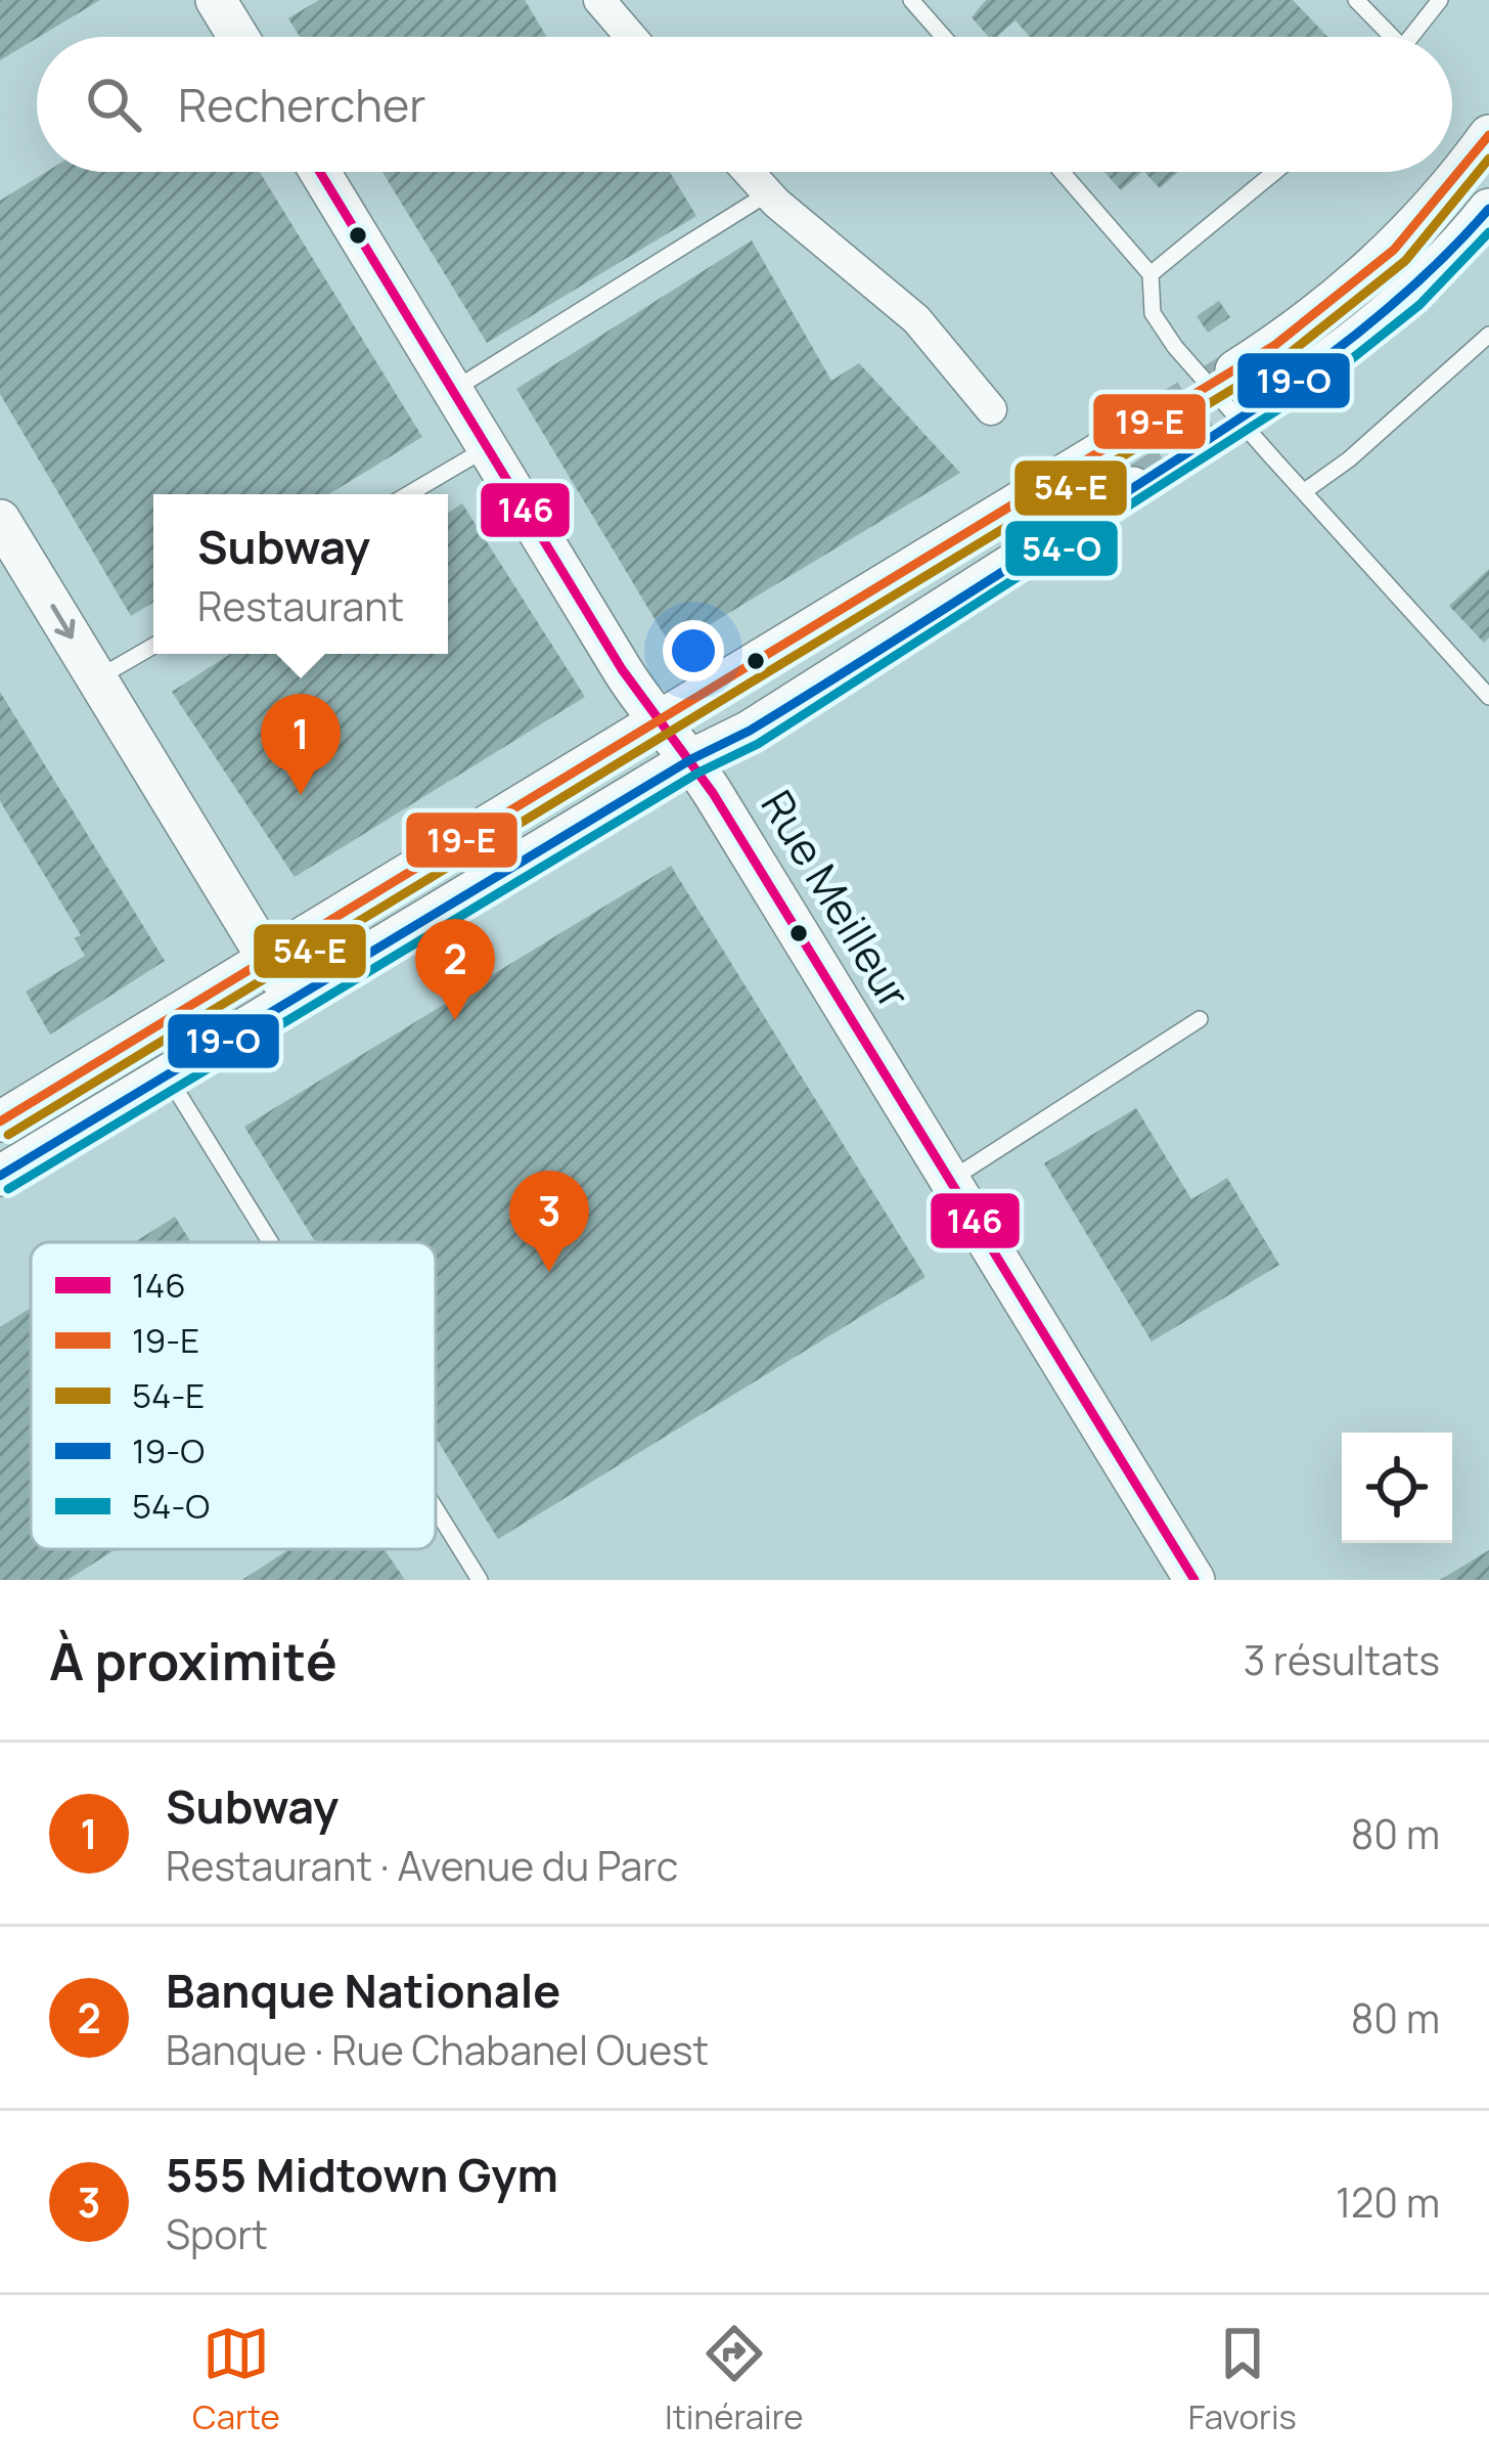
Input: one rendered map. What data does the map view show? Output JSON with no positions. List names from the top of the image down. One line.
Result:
{"streets":{"street":["Rue Meilleur"]},"lines":["transit line 19-E","transit line 54-E","transit line 146","transit line 19-O","transit line 54-O"],"legend":["146","19-E","54-E","19-O","54-O"],"page":{"search":"Rechercher","popup":["Subway","Restaurant"],"pins":["1","2","3"],"heading":["À proximité","3 résultats"],"list":[{"mark":"1","name":"Subway","note":"Restaurant · Avenue du Parc","value":"80 m"},{"mark":"2","name":"Banque Nationale","note":"Banque · Rue Chabanel Ouest","value":"80 m"},{"mark":"3","name":"555 Midtown Gym","note":"Sport","value":"120 m"}],"nav":["Carte","Itinéraire","Favoris"]}}
